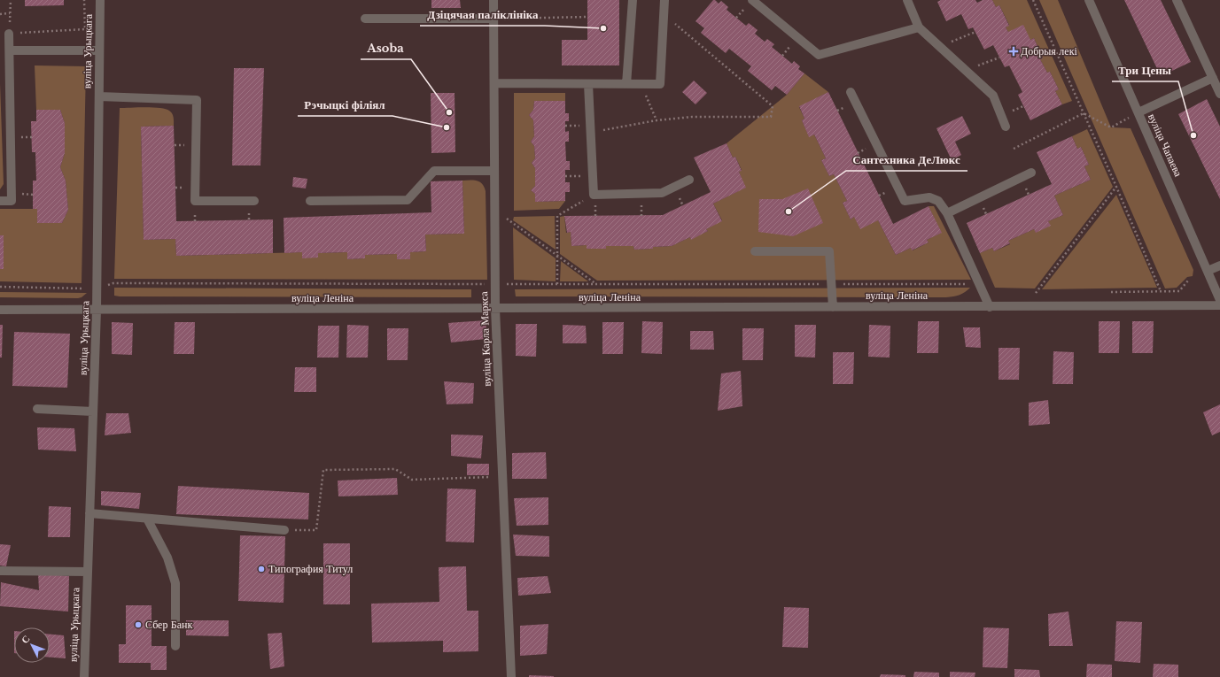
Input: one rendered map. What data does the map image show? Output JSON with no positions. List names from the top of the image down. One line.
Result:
{"streets":{"street":["вуліца Урыцкага","вуліца Чапаева","вуліца Леніна","вуліца Карла Маркса"]},"crossings":[["вуліца Урыцкага","вуліца Леніна"],["вуліца Леніна","вуліца Карла Маркса"]],"places":{"other":["Дзіцячая паліклініка","Asoba","Рэчыцкі філіял","Три Цены","Сантехника ДеЛюкс","Типография Титул","Сбер Банк"],"health":["Добрыя лекі"]},"north":"top left"}
